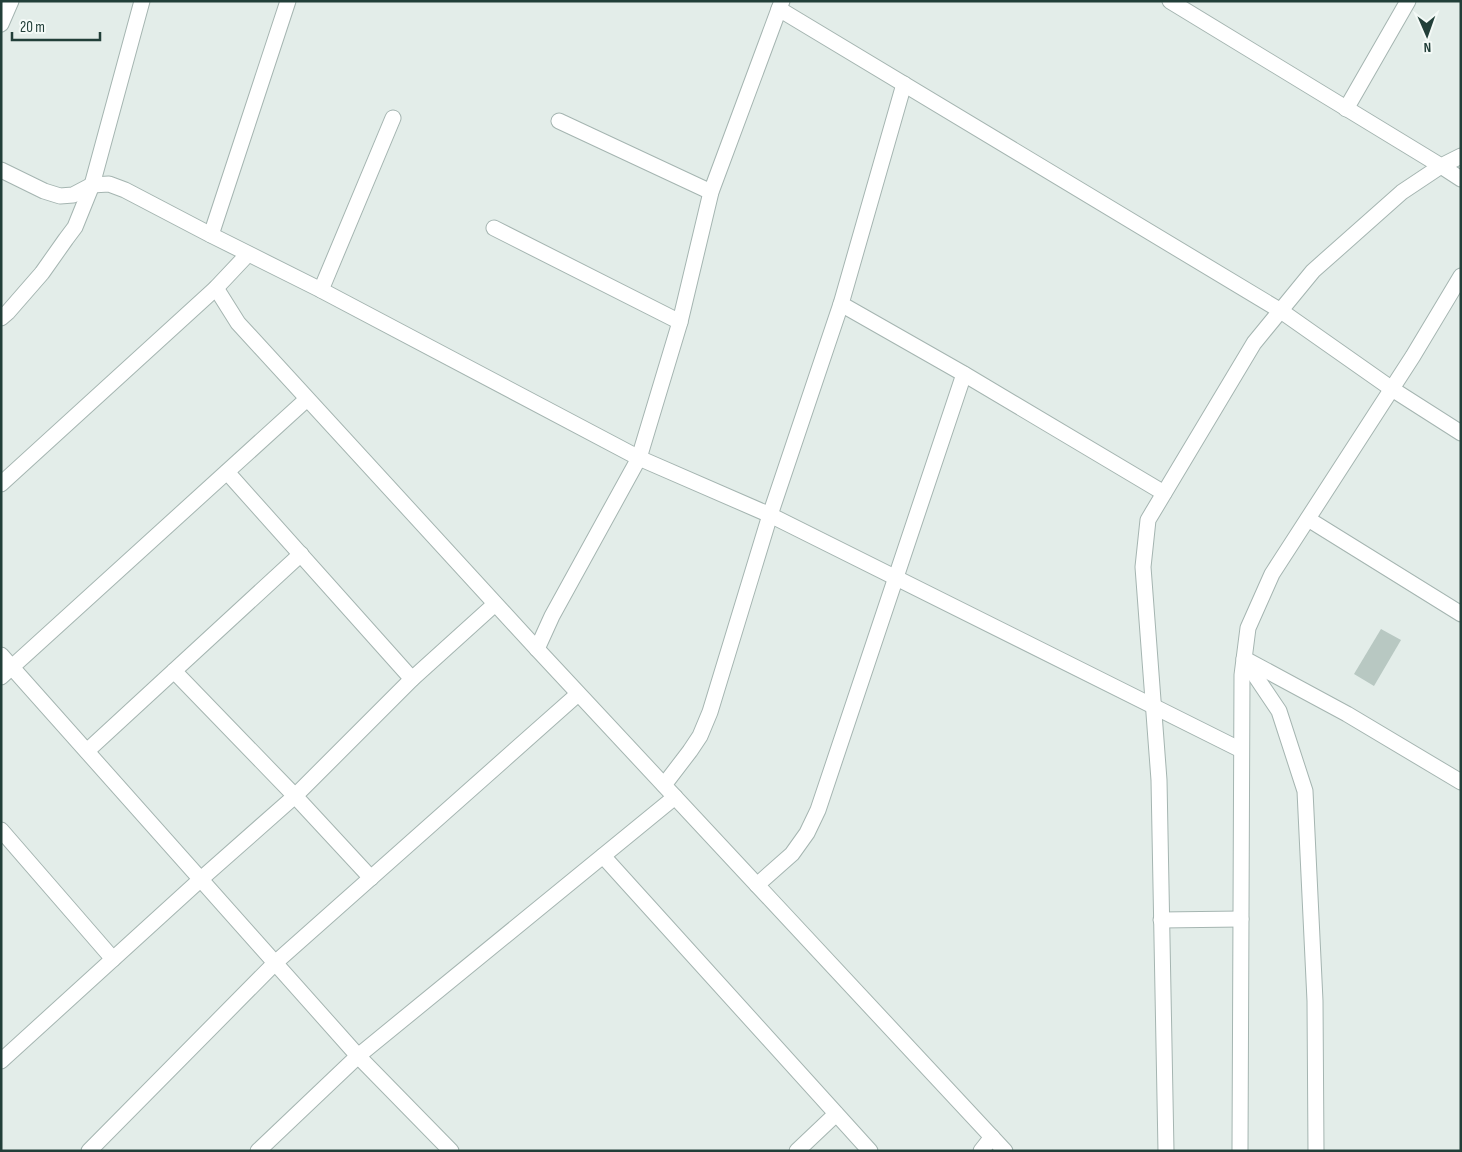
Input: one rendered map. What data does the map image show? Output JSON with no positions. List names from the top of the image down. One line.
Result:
{"scale_bar":"20 m","north":"bottom"}
